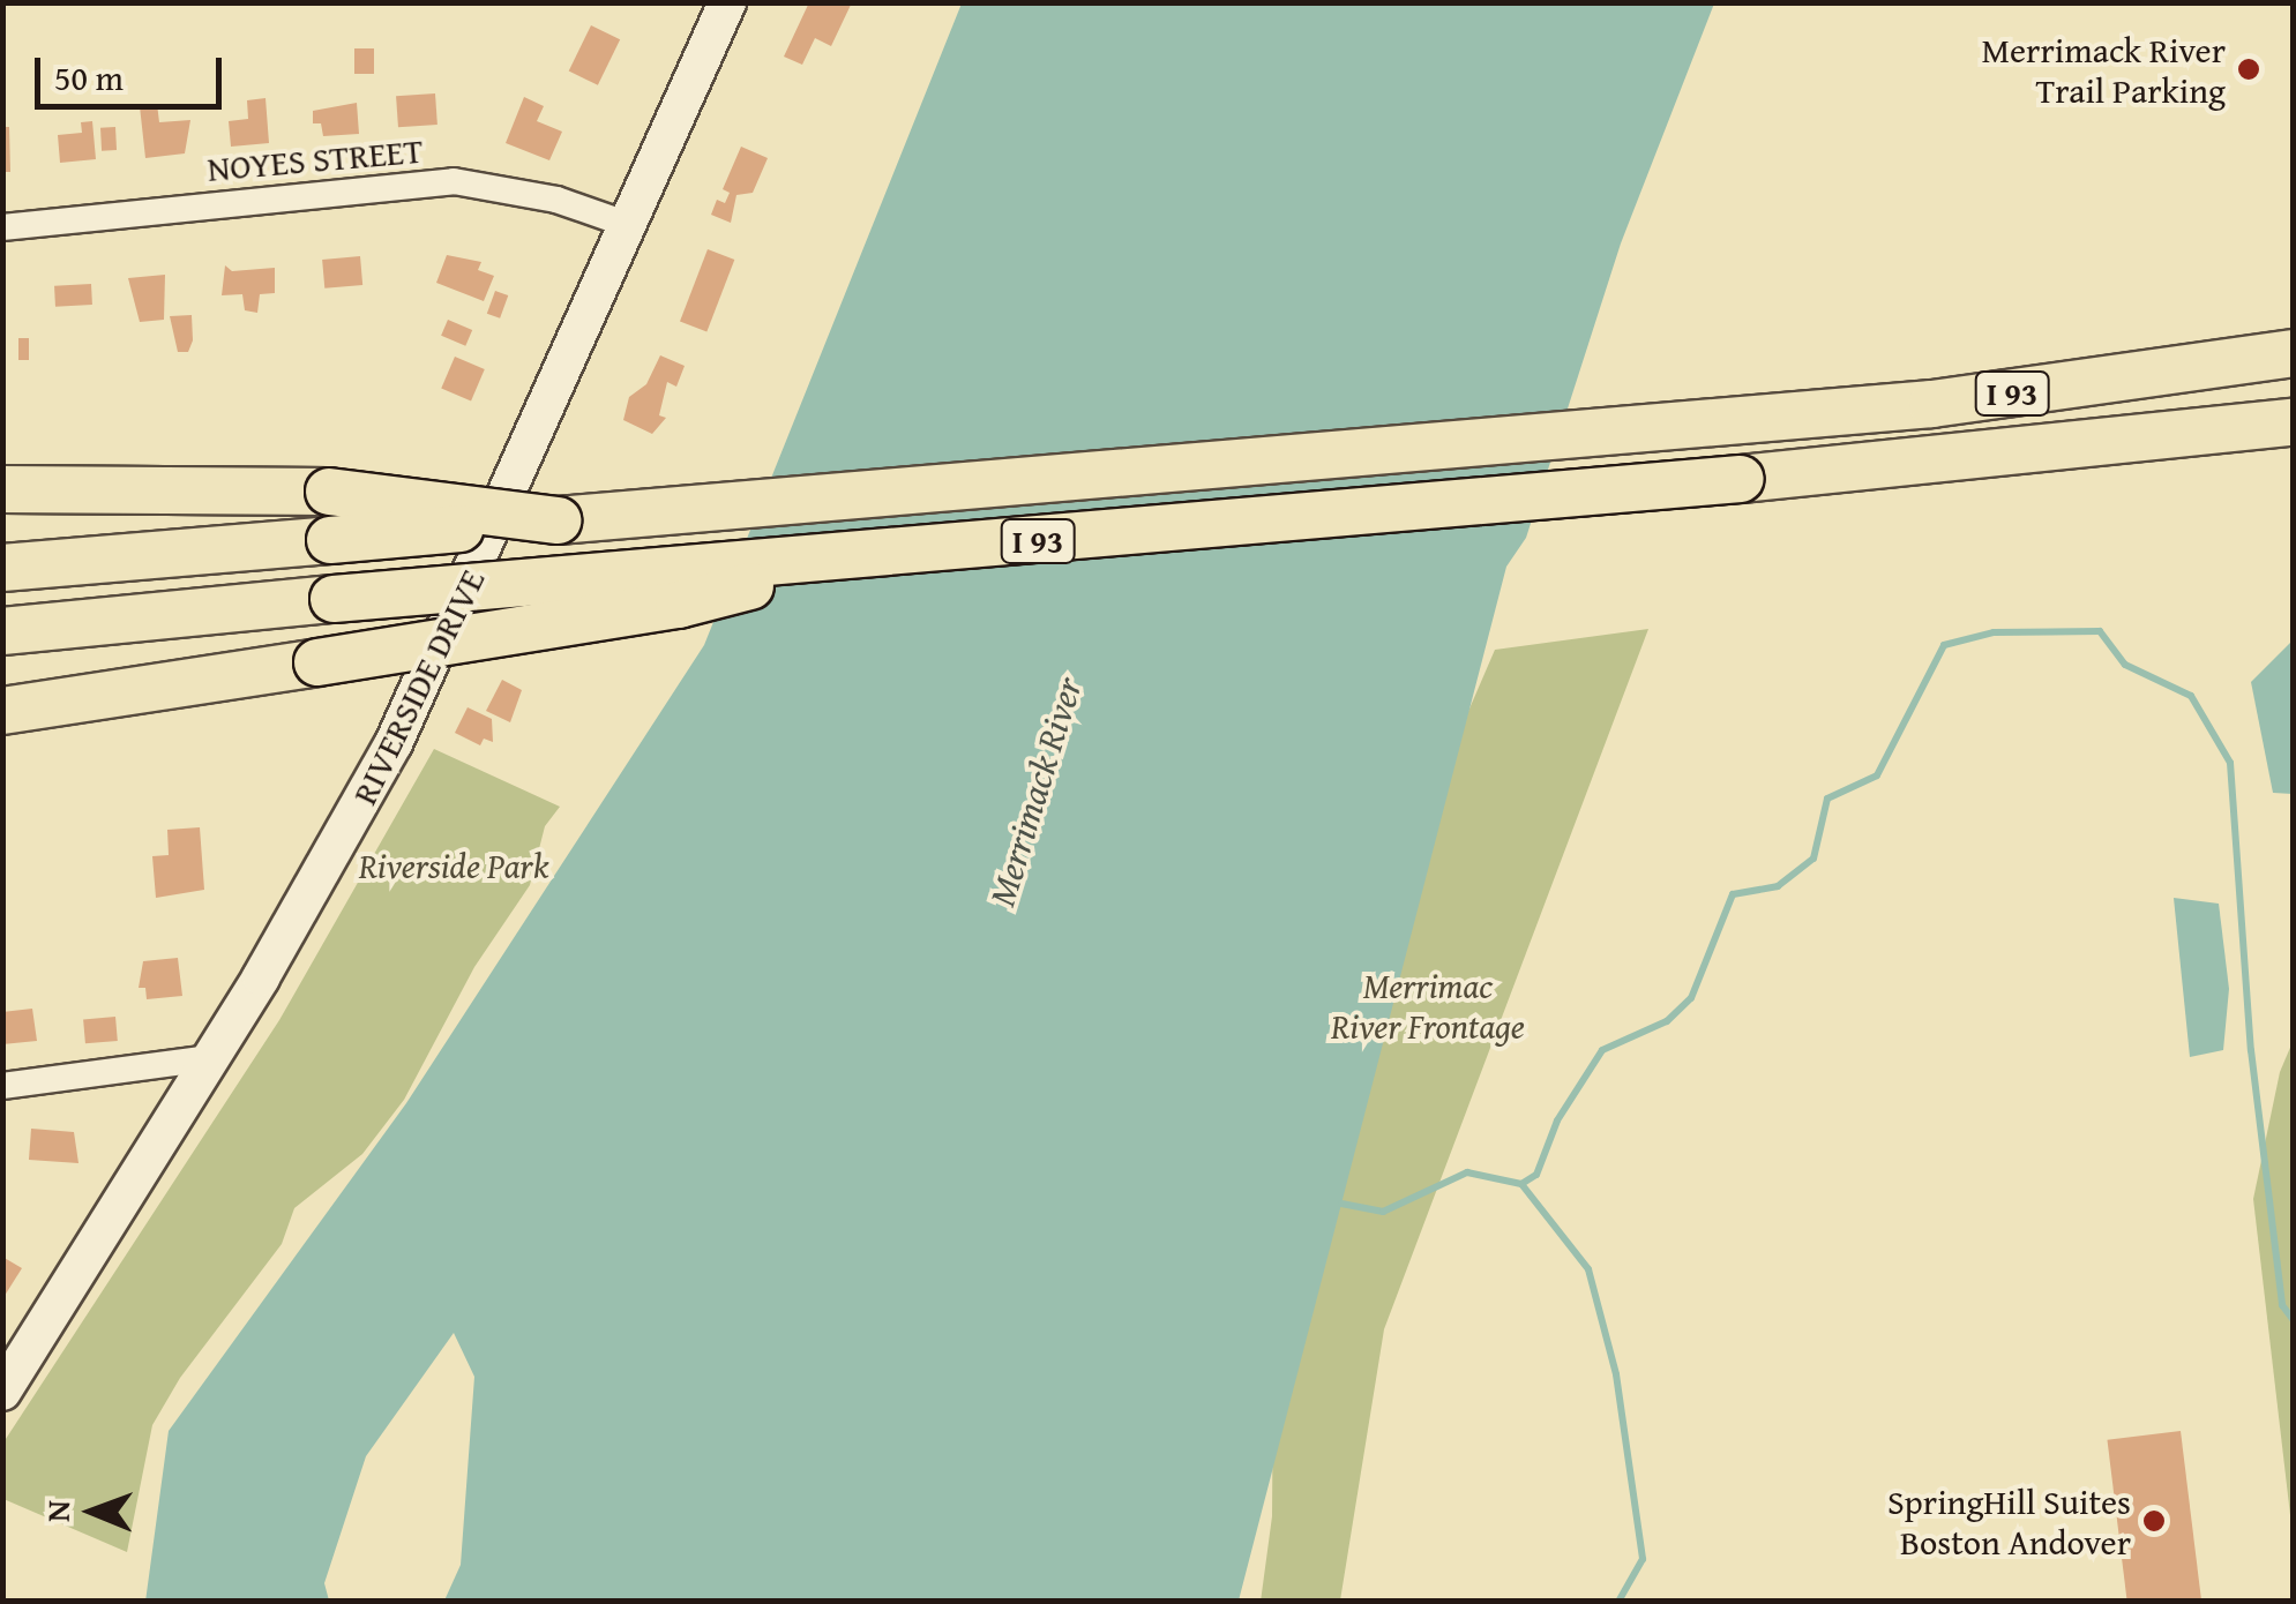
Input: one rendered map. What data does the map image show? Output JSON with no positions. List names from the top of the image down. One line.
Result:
{"streets":{"highway":["I 93"],"main road":["RIVERSIDE DRIVE"],"street":["NOYES STREET"]},"crossings":[["NOYES STREET","RIVERSIDE DRIVE"]],"water":["Merrimack River"],"parks":["Riverside Park","Merrimac River Frontage"],"places":["Merrimack River Trail Parking","SpringHill Suites Boston Andover"],"scale_bar":"50 m","north":"left"}
